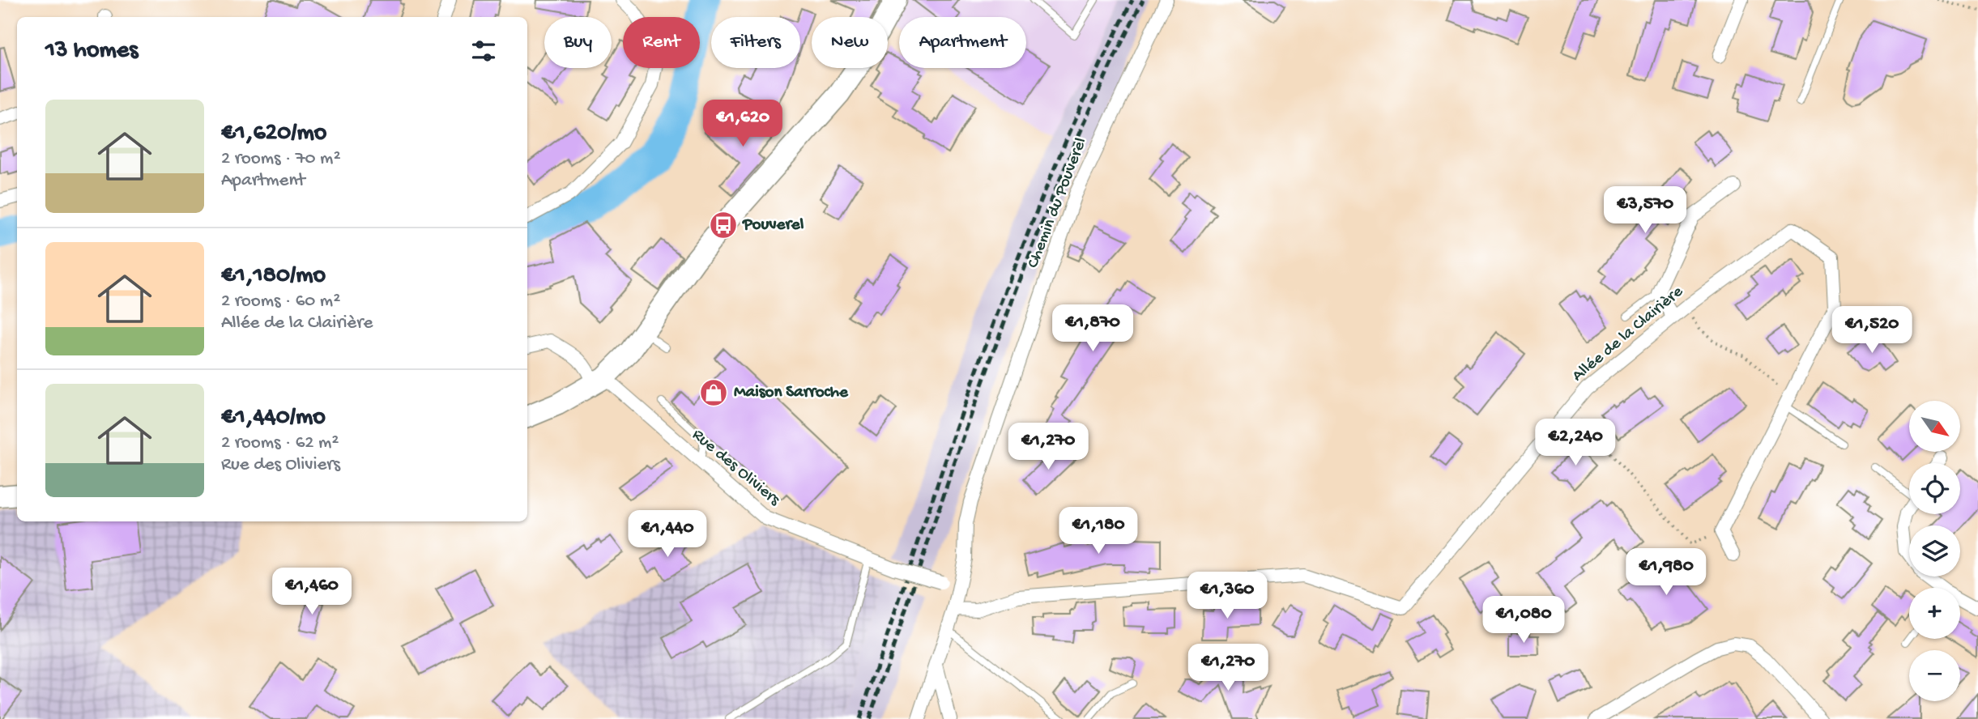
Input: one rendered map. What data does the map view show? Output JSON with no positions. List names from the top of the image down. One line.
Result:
{"streets":{"street":["Chemin du Pouverel","Allée de la Clairière","Rue des Oliviers"]},"crossings":[["Chemin du Pouverel","Allée de la Clairière"],["Chemin du Pouverel","Rue des Oliviers"]],"places":{"bus stop":["Pouverel"],"shop":["Maison Sarroche"]},"north":"bottom right","page":{"chip":["Buy","Rent","Filters","New","Apartment"],"heading":"13 homes","list":[{"name":"€1,620/mo","note":"2 rooms · 70 m² · Apartment"},{"name":"€1,180/mo","note":"2 rooms · 60 m² · Allée de la Clairière"},{"name":"€1,440/mo","note":"2 rooms · 62 m² · Rue des Oliviers"}],"price":["€1,620","€3,570","€1,870","€1,520","€2,240","€1,270","€1,180","€1,440","€1,980","€1,460","€1,360","€1,080","€1,270"],"map_buttons":["+","−"]}}
